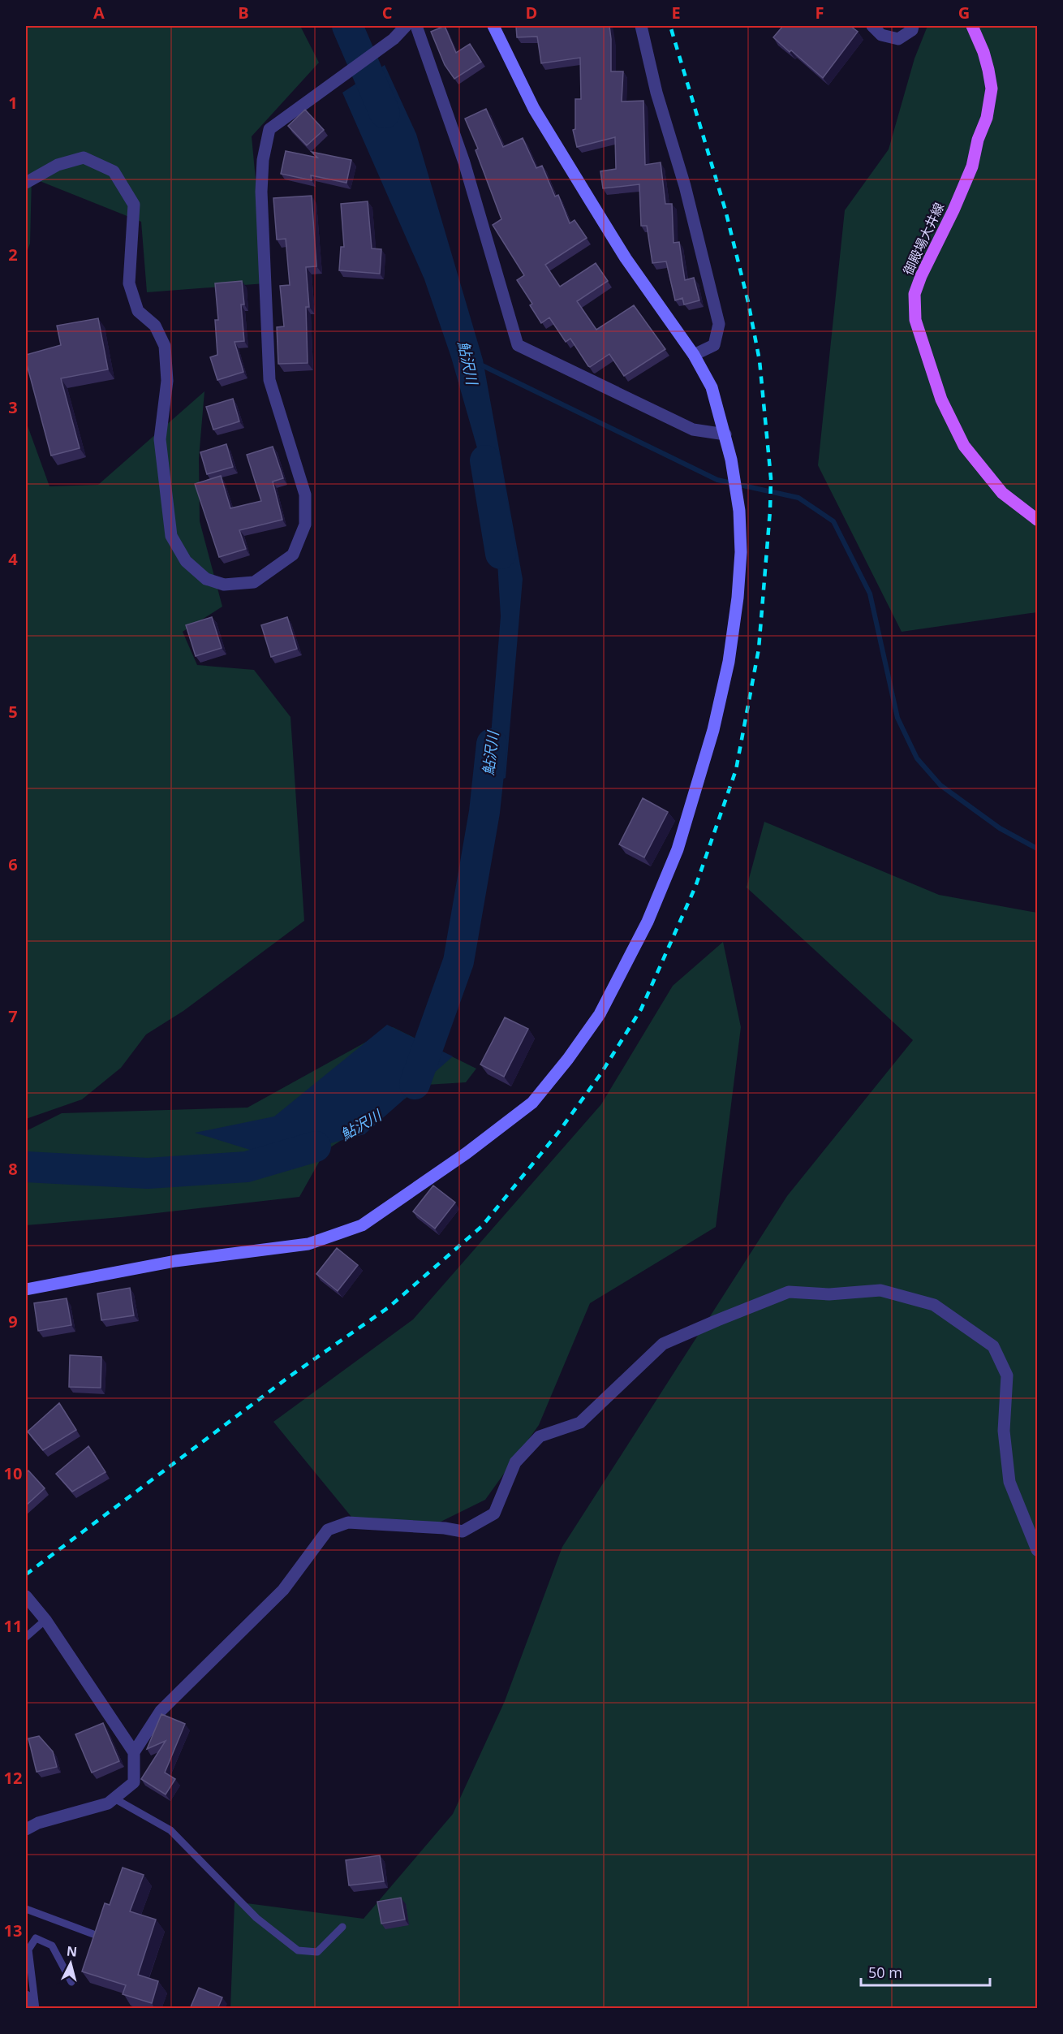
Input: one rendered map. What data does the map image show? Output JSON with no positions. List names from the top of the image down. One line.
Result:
{"streets":{"main road":["御殿場大井線"]},"water":["鮎沢川"],"scale_bar":"50 m","north":"top","grid":{"columns":["A","B","C","D","E","F","G"],"rows":["1","2","3","4","5","6","7","8","9","10","11","12","13"]}}
